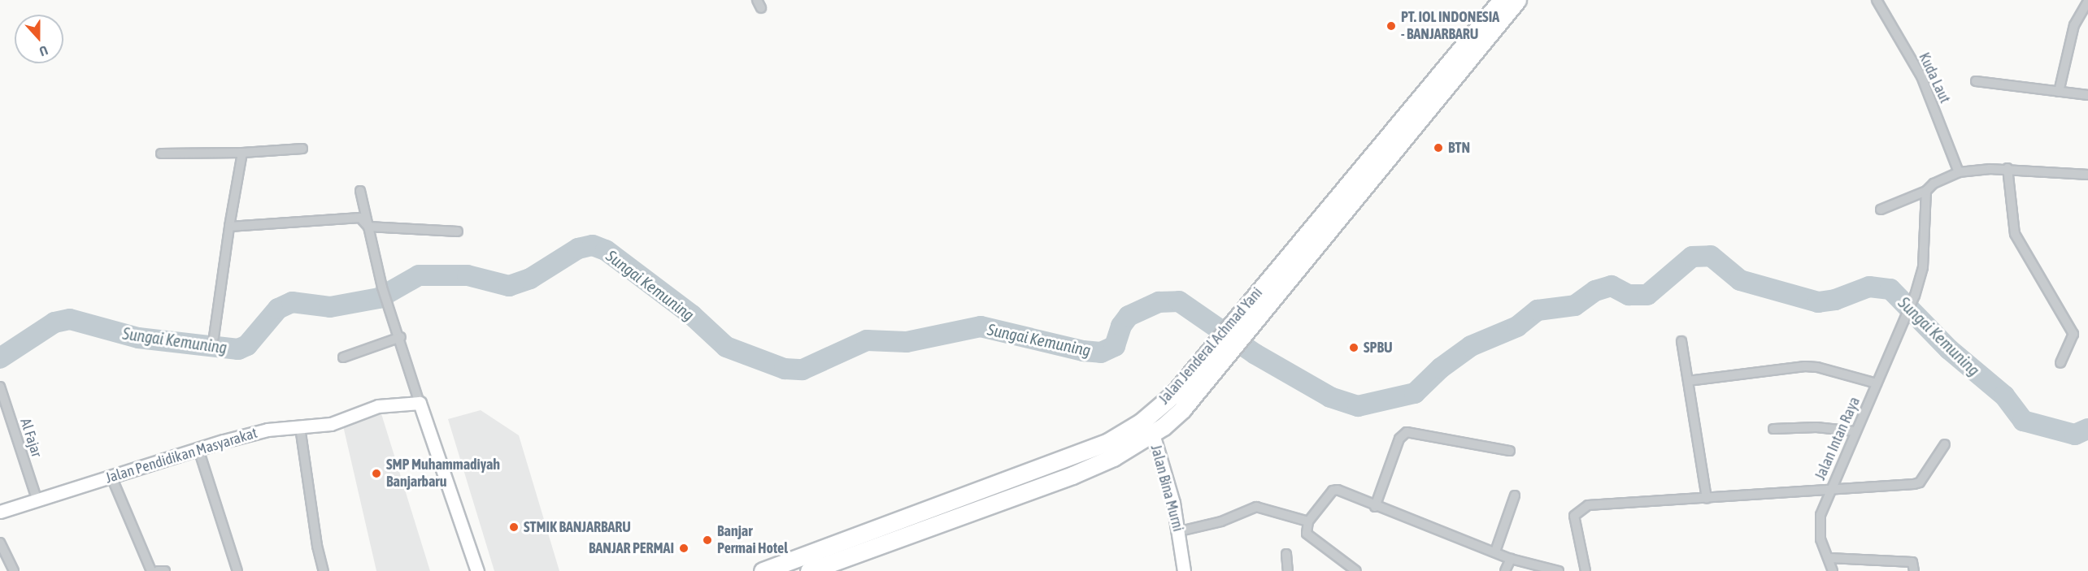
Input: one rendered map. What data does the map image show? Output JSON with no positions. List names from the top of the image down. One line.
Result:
{"streets":{"highway":["Jalan Jenderal Achmad Yani"],"street":["Kuda Laut","Al Fajar","Jalan Intan Raya","Jalan Pendidikan Masyarakat","Jalan Bina Murni"]},"crossings":[["Jalan Jenderal Achmad Yani","Jalan Bina Murni"],["Al Fajar","Jalan Pendidikan Masyarakat"]],"water":["Sungai Kemuning"],"places":["PT. IOL INDONESIA - BANJARBARU","BTN","SPBU","SMP Muhammadiyah Banjarbaru","STMIK BANJARBARU","Banjar Permai Hotel","BANJAR PERMAI"],"north":"bottom"}
